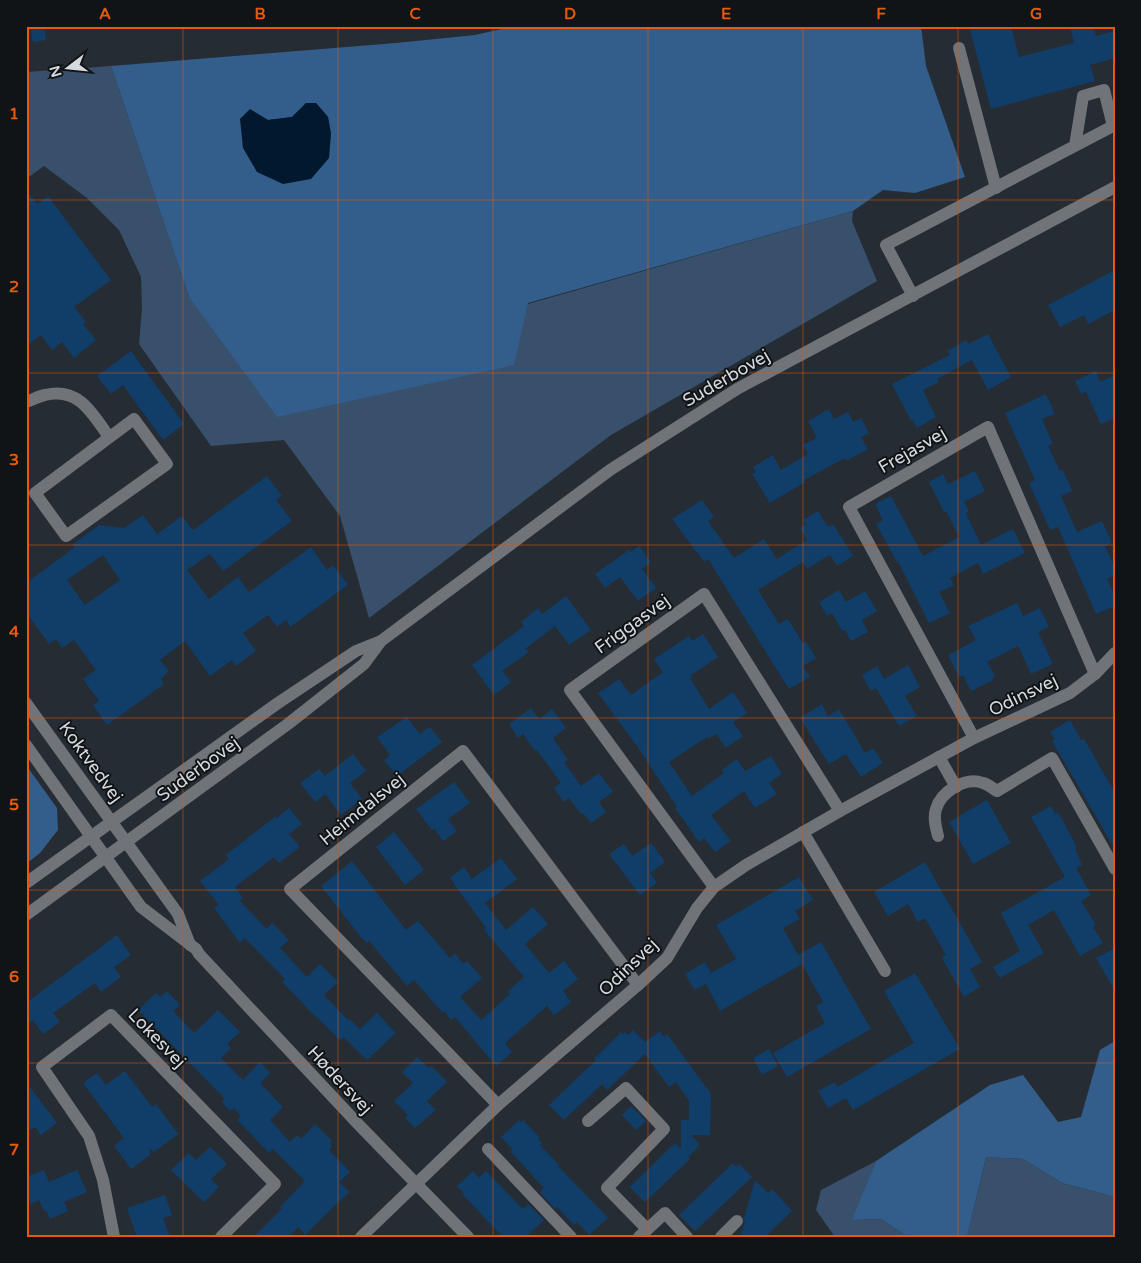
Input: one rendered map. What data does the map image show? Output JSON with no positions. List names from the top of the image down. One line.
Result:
{"streets":{"street":["Suderbovej","Frejasvej","Friggasvej","Odinsvej","Koktvedvej","Heimdalsvej","Lokesvej","Hødersvej"]},"crossings":[["Suderbovej","Koktvedvej"],["Suderbovej","Hødersvej"],["Frejasvej","Odinsvej"],["Friggasvej","Odinsvej"],["Odinsvej","Heimdalsvej"],["Odinsvej","Hødersvej"],["Koktvedvej","Hødersvej"]],"north":"left","grid":{"columns":["A","B","C","D","E","F","G"],"rows":["1","2","3","4","5","6","7"]}}
